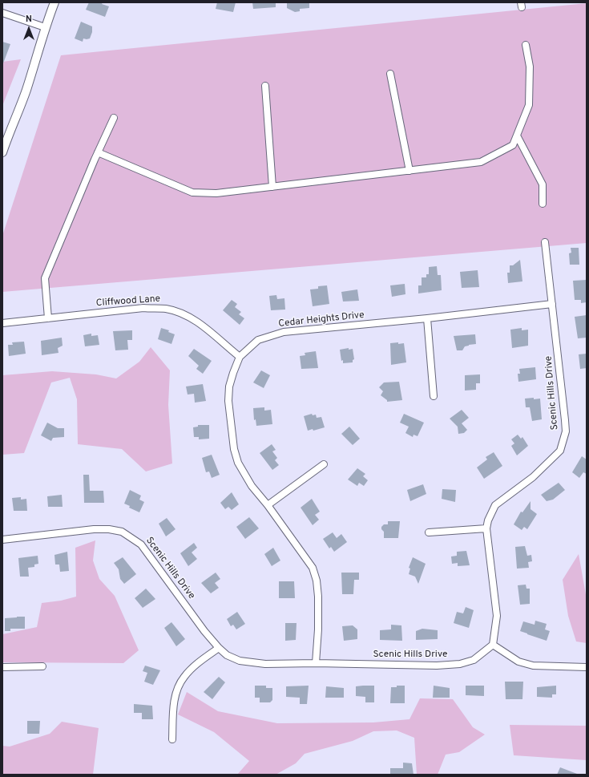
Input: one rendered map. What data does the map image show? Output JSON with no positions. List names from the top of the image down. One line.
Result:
{"streets":{"street":["Cliffwood Lane","Cedar Heights Drive","Scenic Hills Drive"]},"crossings":[["Cliffwood Lane","Cedar Heights Drive"],["Cedar Heights Drive","Scenic Hills Drive"]],"north":"top"}
